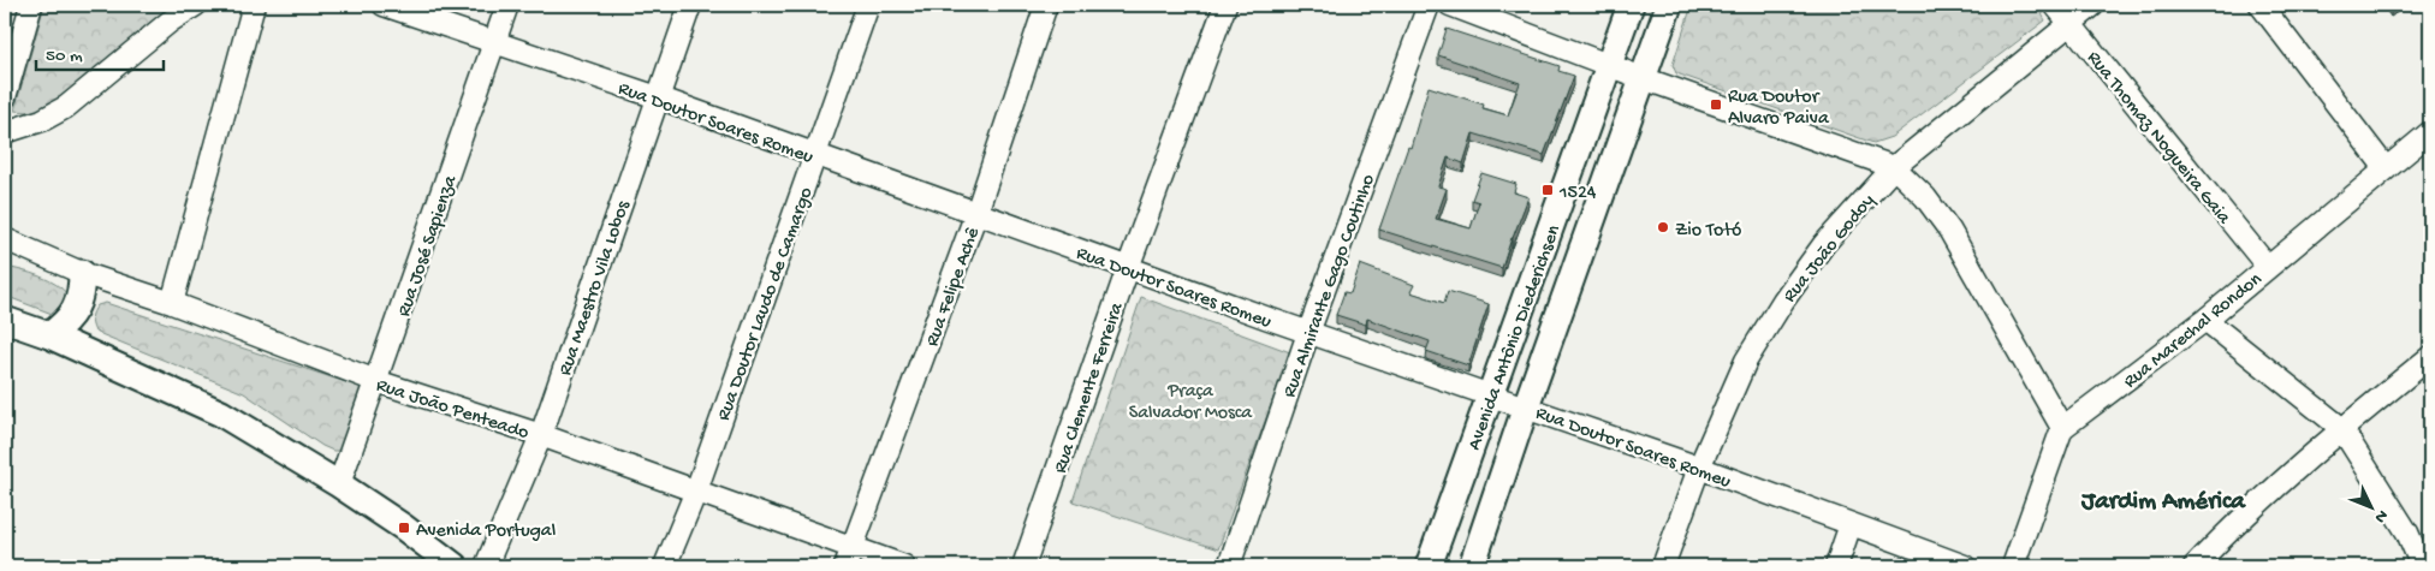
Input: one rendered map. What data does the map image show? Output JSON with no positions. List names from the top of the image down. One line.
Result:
{"streets":{"main road":["Avenida Antônio Diederichsen"],"street":["Rua Doutor Soares Romeu","Rua Thomaz Nogueira Gaia","Rua José Sapienza","Rua João Godoy","Rua Almirante Gago Coutinho","Rua Felipe Achê","Rua Maestro Vila Lobos","Rua Doutor Laudo de Camargo","Rua Marechal Rondon","Rua Clemente Ferreira","Rua João Penteado"]},"crossings":[["Rua Doutor Soares Romeu","Rua José Sapienza"],["Rua Doutor Soares Romeu","Rua João Godoy"],["Rua Doutor Soares Romeu","Rua Almirante Gago Coutinho"],["Rua Doutor Soares Romeu","Rua Felipe Achê"],["Rua Doutor Soares Romeu","Rua Maestro Vila Lobos"],["Rua Doutor Soares Romeu","Rua Doutor Laudo de Camargo"],["Rua Doutor Soares Romeu","Avenida Antônio Diederichsen"],["Rua Doutor Soares Romeu","Rua Clemente Ferreira"],["Rua Thomaz Nogueira Gaia","Rua João Godoy"],["Rua Thomaz Nogueira Gaia","Rua Marechal Rondon"],["Rua José Sapienza","Rua João Penteado"],["Rua Felipe Achê","Rua João Penteado"],["Rua Maestro Vila Lobos","Rua João Penteado"],["Rua Doutor Laudo de Camargo","Rua João Penteado"]],"districts":["Jardim América"],"parks":["Praça Salvador Mosca"],"places":{"transit":["Rua Doutor Alvaro Paiva","1524","Avenida Portugal"],"other":["Zio Totó"]},"scale_bar":"50 m","north":"bottom right"}
